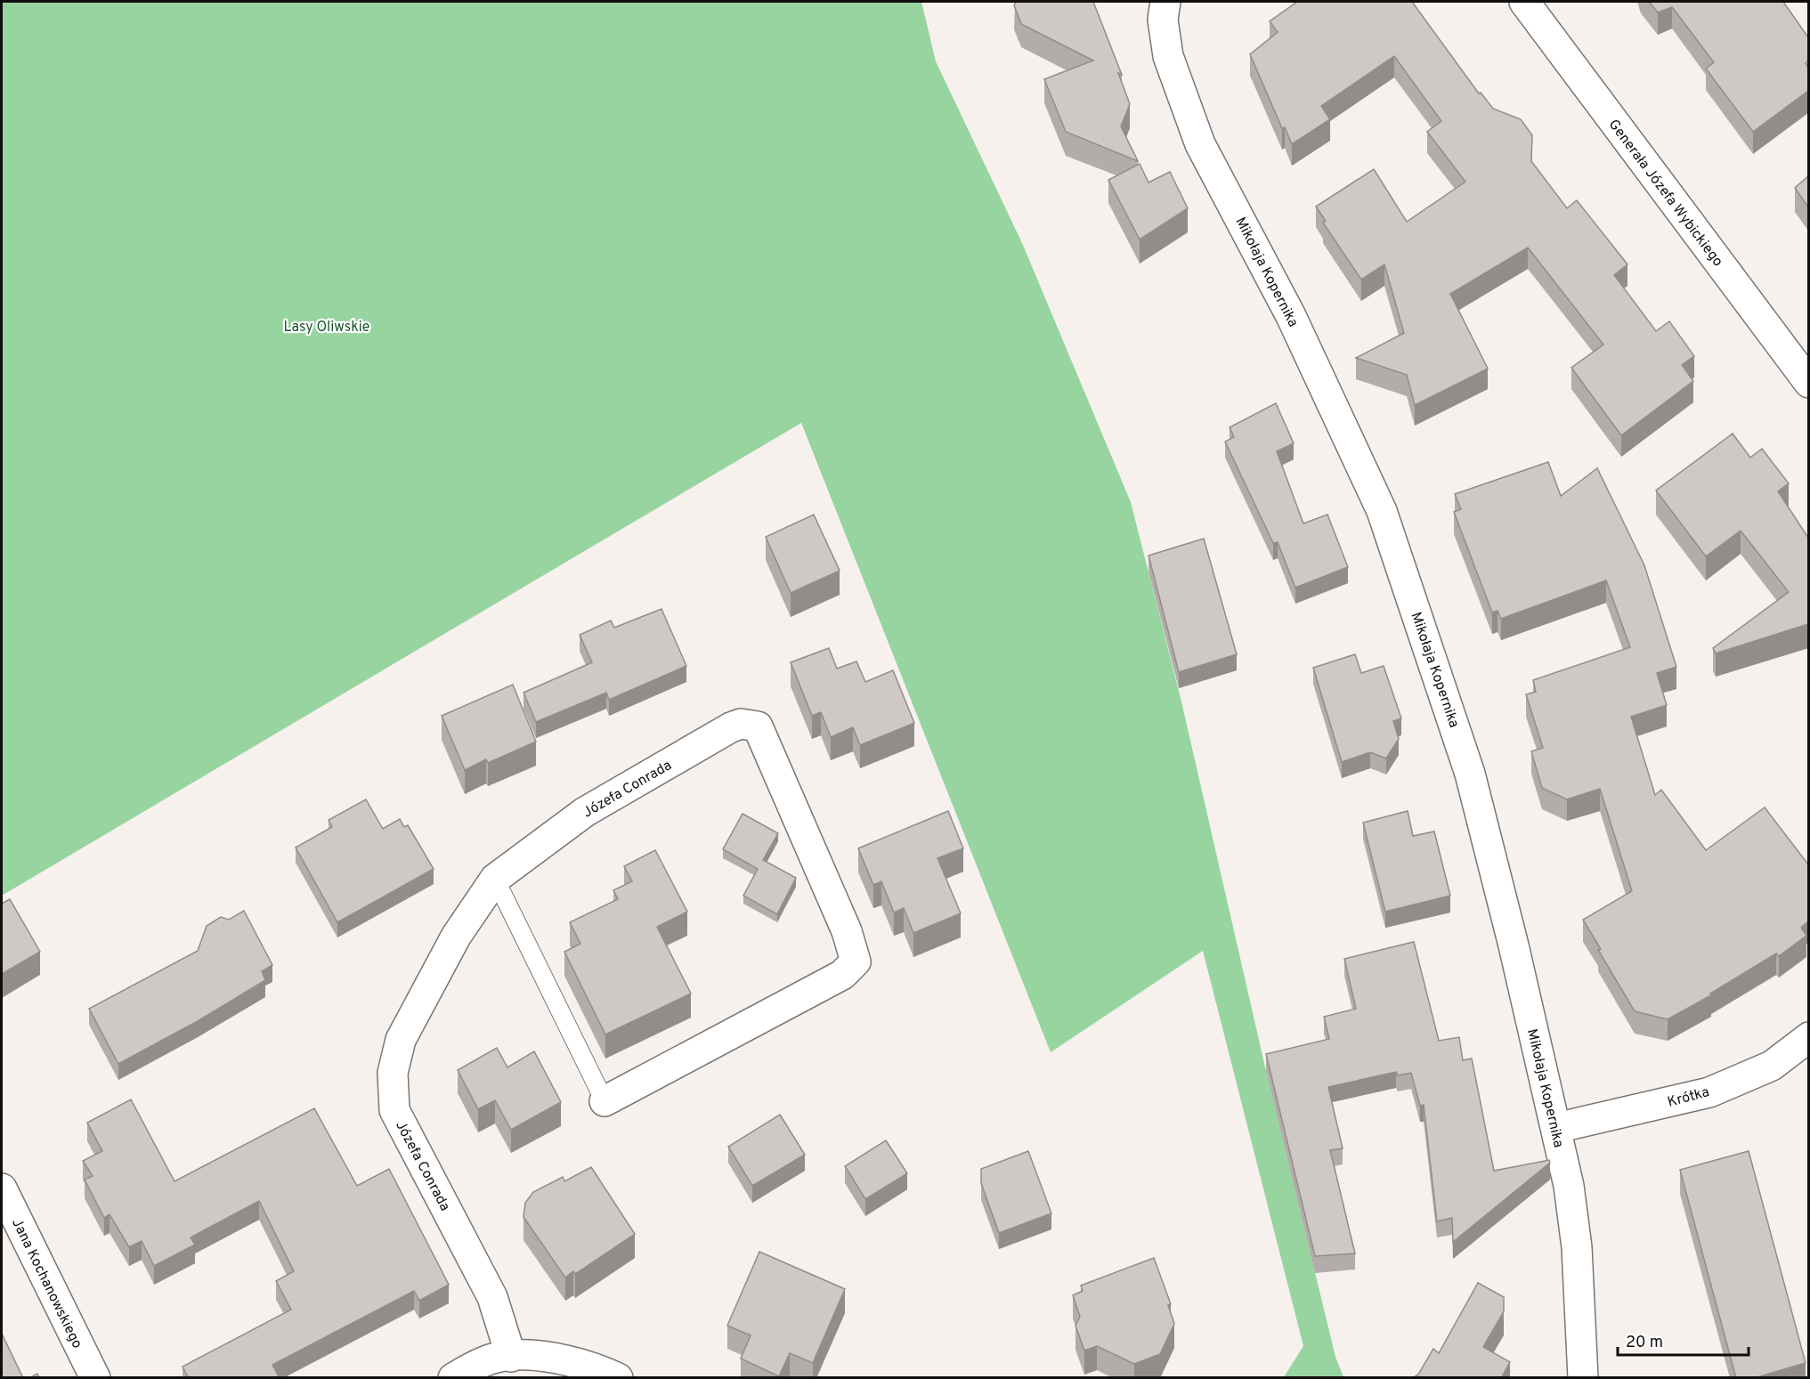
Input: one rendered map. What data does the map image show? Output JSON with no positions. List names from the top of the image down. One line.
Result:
{"streets":{"street":["Generała Józefa Wybickiego","Mikołaja Kopernika","Józefa Conrada","Krótka","Jana Kochanowskiego"]},"crossings":[["Mikołaja Kopernika","Krótka"]],"parks":["Lasy Oliwskie"],"scale_bar":"20 m"}
